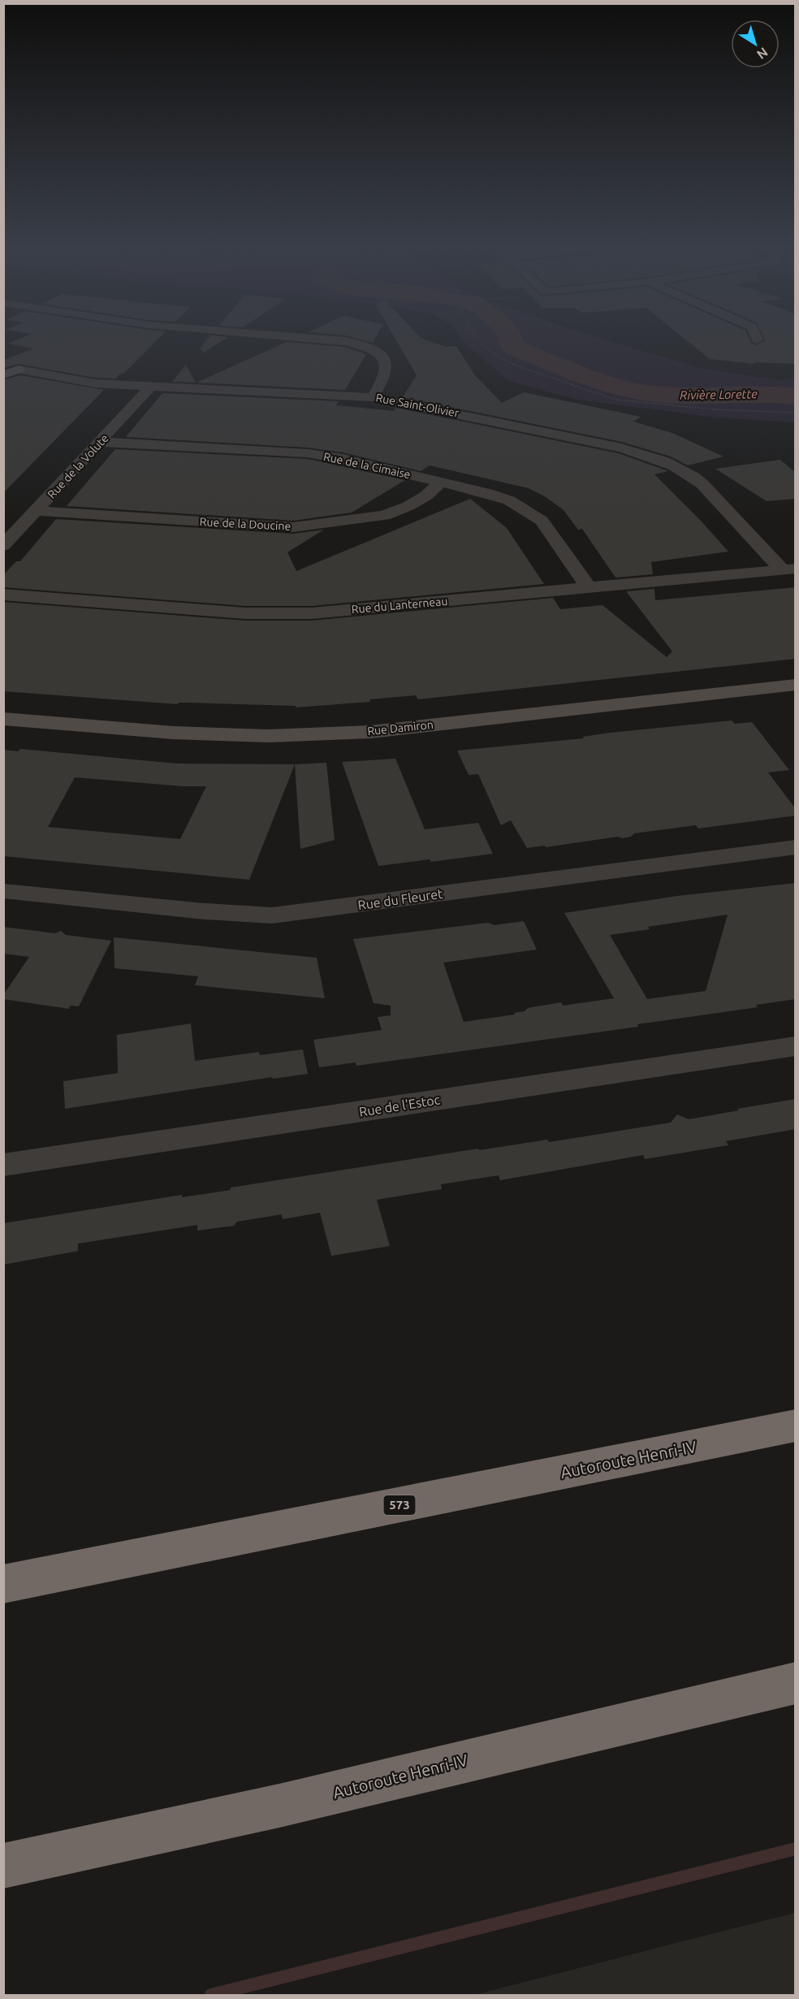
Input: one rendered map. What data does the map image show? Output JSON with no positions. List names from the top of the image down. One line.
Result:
{"streets":{"highway":["Autoroute Henri-IV","573"],"street":["Rue Saint-Olivier","Rue de la Cimaise","Rue de la Volute","Rue de la Doucine","Rue du Lanterneau","Rue Damiron","Rue du Fleuret","Rue de l'Estoc"]},"crossings":[["Rue Saint-Olivier","Rue de la Volute"],["Rue Saint-Olivier","Rue du Lanterneau"],["Rue de la Cimaise","Rue de la Volute"],["Rue de la Cimaise","Rue de la Doucine"],["Rue de la Cimaise","Rue du Lanterneau"],["Rue de la Volute","Rue de la Doucine"]],"water":["Rivière Lorette"],"north":"bottom right"}
